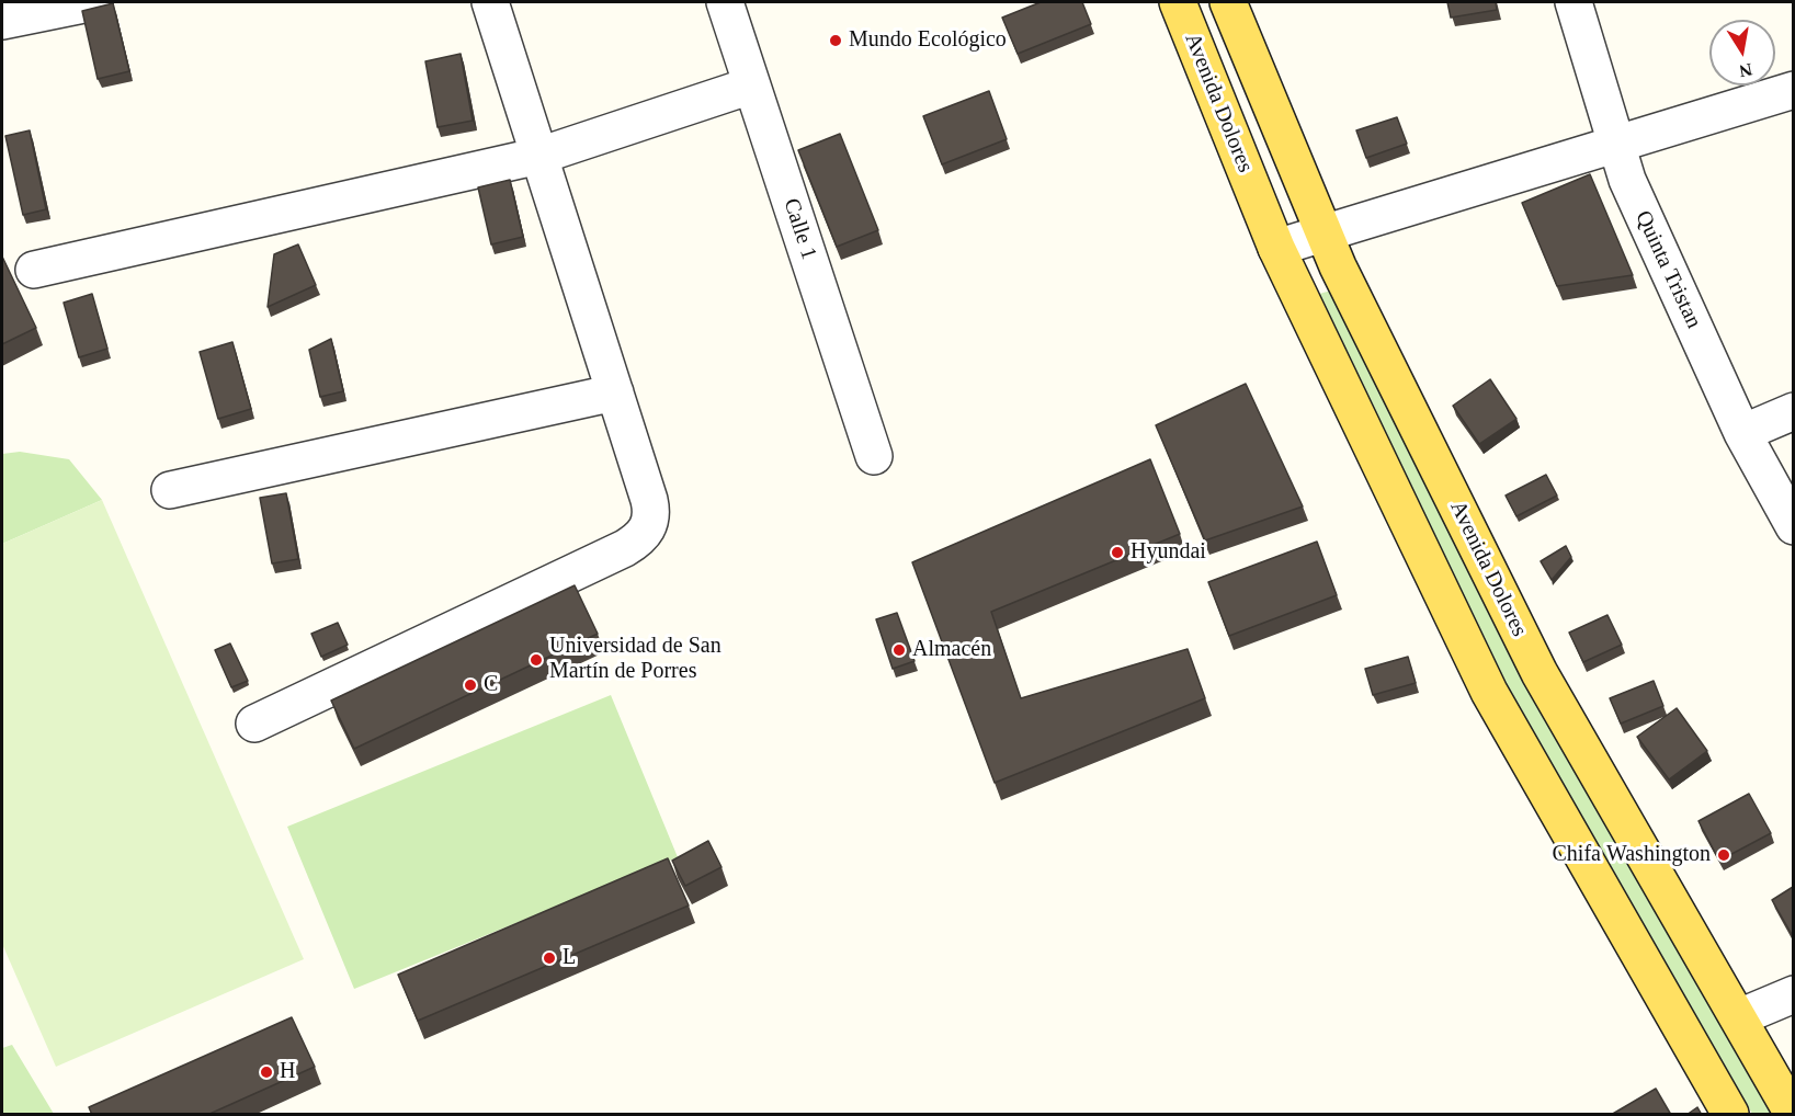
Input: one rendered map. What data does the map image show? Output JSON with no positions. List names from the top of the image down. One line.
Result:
{"streets":{"main road":["Avenida Dolores"],"street":["Calle 1","Quinta Tristan"]},"places":["Mundo Ecológico","Hyundai","Almacén","Universidad de San Martín de Porres","C","Chifa Washington","L","H"],"north":"bottom"}
